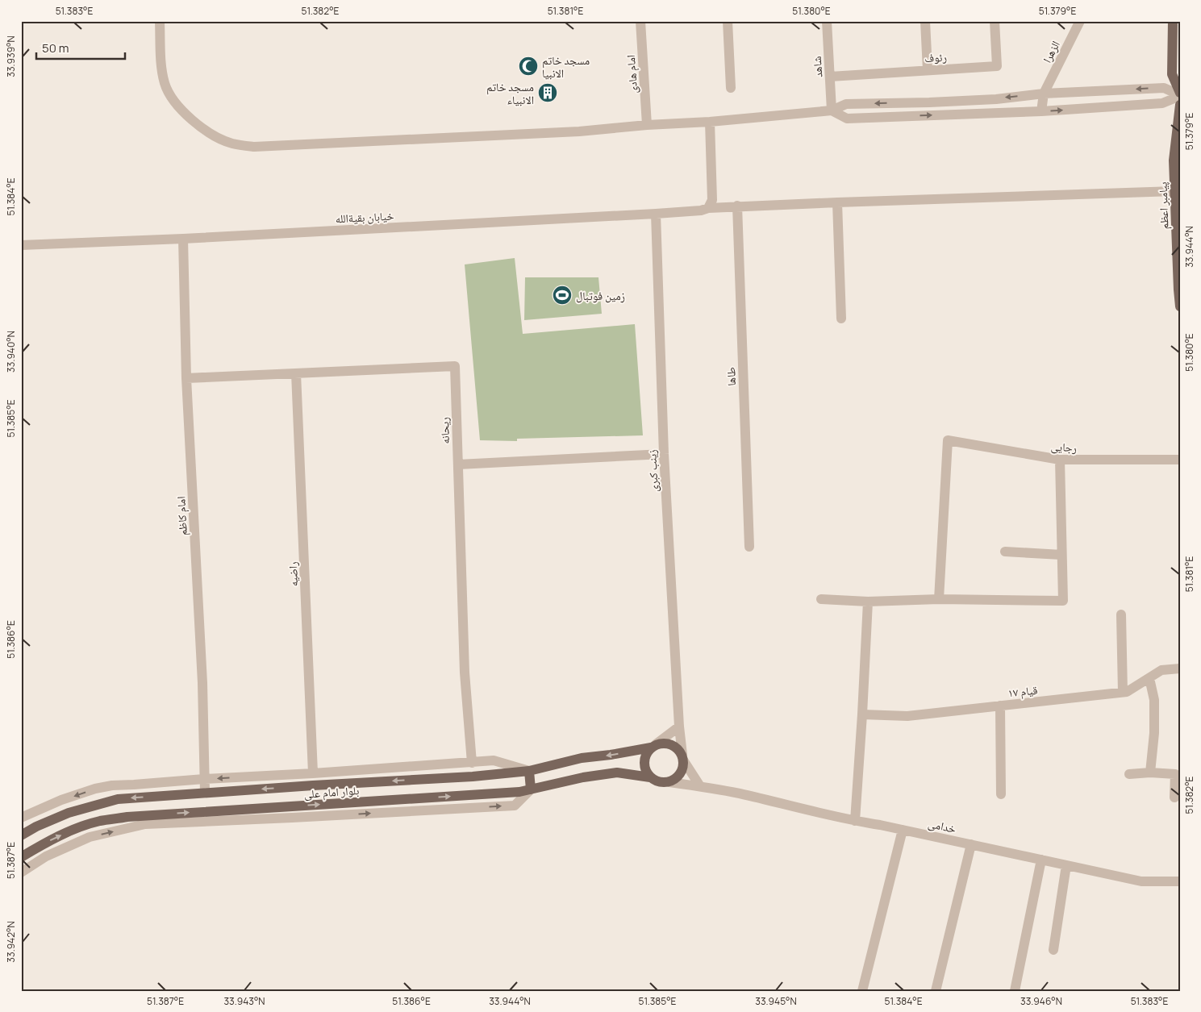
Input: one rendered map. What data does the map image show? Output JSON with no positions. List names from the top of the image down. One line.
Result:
{"streets":{"main road":["پیامبر اعظم","بلوار امام علی"],"street":["الزهرا","رئوف","شاهد","امام هادی","خیابان بقیةالله","طاها","ریحانه","رجایی","زینب کبری","امام کاظم","راضیه","قیام ۱۷","خدامی"]},"crossings":[["رئوف","شاهد"],["پیامبر اعظم","خیابان بقیةالله"],["خیابان بقیةالله","طاها"],["خیابان بقیةالله","زینب کبری"],["خیابان بقیةالله","امام کاظم"],["ریحانه","امام کاظم"],["ریحانه","راضیه"],["زینب کبری","بلوار امام علی"],["زینب کبری","خدامی"],["امام کاظم","بلوار امام علی"],["بلوار امام علی","خدامی"]],"places":{"mosque":["مسجد خاتم الانبیا"],"building":["مسجد خاتم الانبیاء"],"sports":["زمین فوتبال"]},"scale_bar":"50 m","coordinates":["51.383°E","51.382°E","51.381°E","51.380°E","51.379°E","33.939°N","51.384°E","33.944°N","33.940°N","51.385°E","51.386°E","51.387°E","33.942°N","33.943°N","33.945°N","33.946°N"]}
